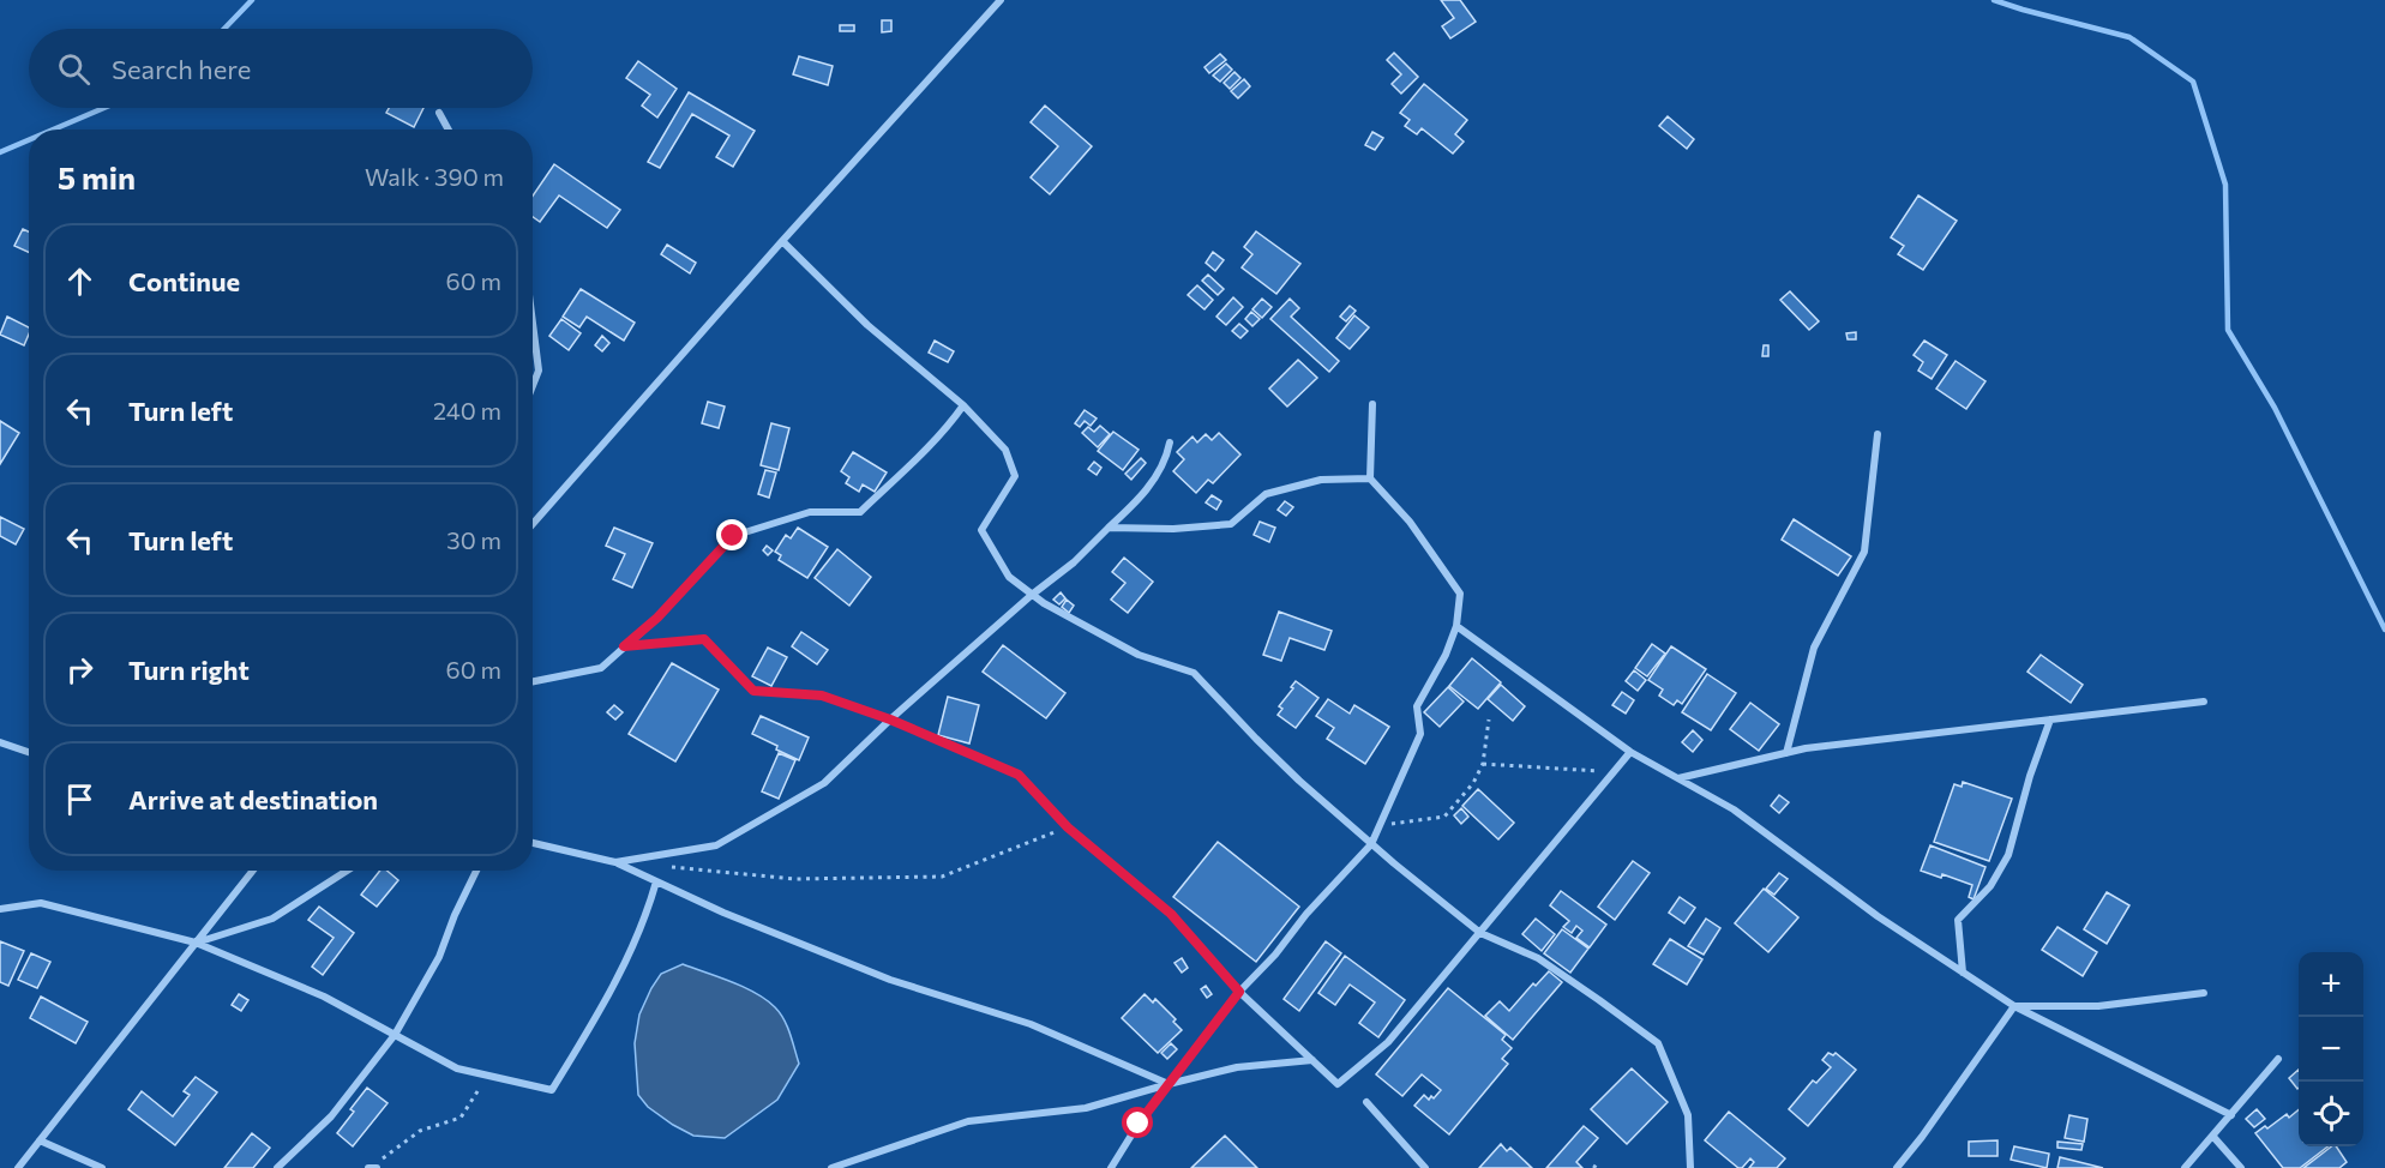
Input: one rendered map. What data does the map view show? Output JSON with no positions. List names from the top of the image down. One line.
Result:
{"page":{"search":"Search here","heading":["5 min","Walk · 390 m"],"list":[["Continue","60 m"],["Turn left","240 m"],["Turn left","30 m"],["Turn right","60 m"],"Arrive at destination"],"map_buttons":["+","−"]}}
